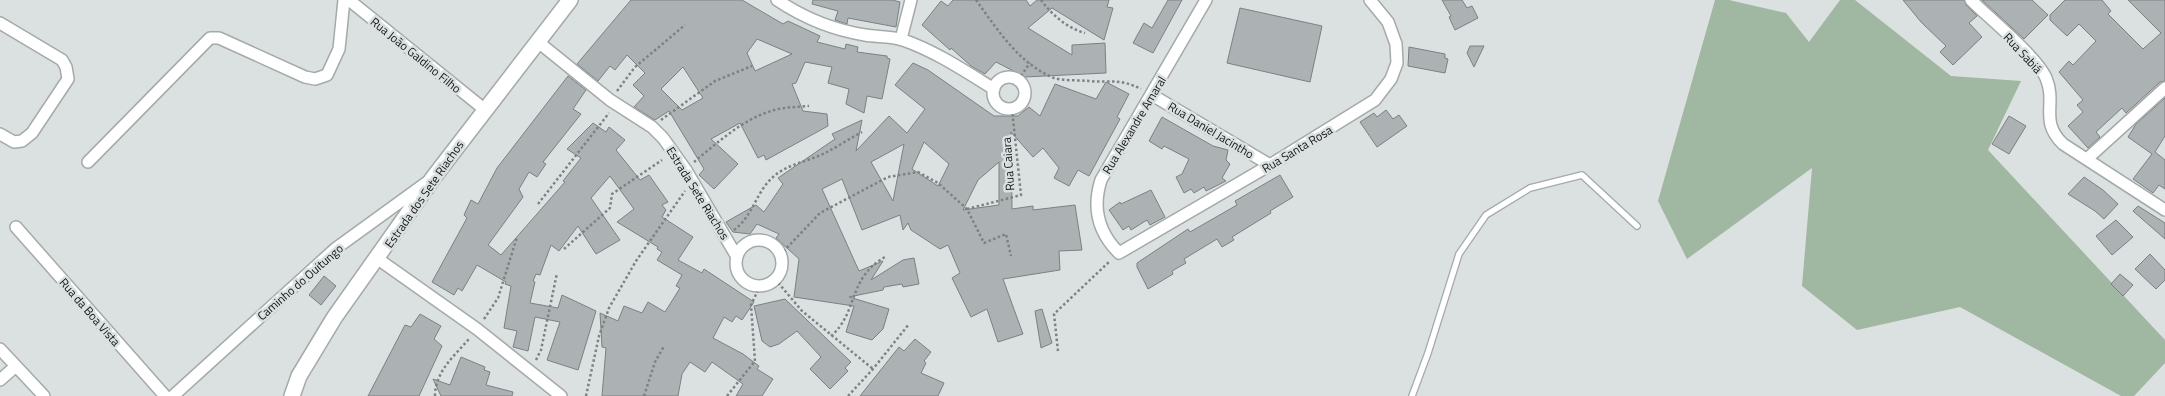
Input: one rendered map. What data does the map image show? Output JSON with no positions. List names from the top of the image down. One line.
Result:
{"streets":{"street":["Rua Sabiá","Rua João Galdino Filho","Rua Alexandre Amaral","Rua Daniel Jacintho","Rua Santa Rosa","Estrada Sete Riachos","Estrada dos Sete Riachos","Caminho do Ouitungo","Rua da Boa Vista"],"path":["Rua Caiara"]},"crossings":[["Rua João Galdino Filho","Estrada dos Sete Riachos"],["Rua Alexandre Amaral","Rua Daniel Jacintho"],["Rua Alexandre Amaral","Rua Santa Rosa"],["Rua Daniel Jacintho","Rua Santa Rosa"],["Estrada Sete Riachos","Estrada dos Sete Riachos"],["Estrada dos Sete Riachos","Caminho do Ouitungo"]]}
